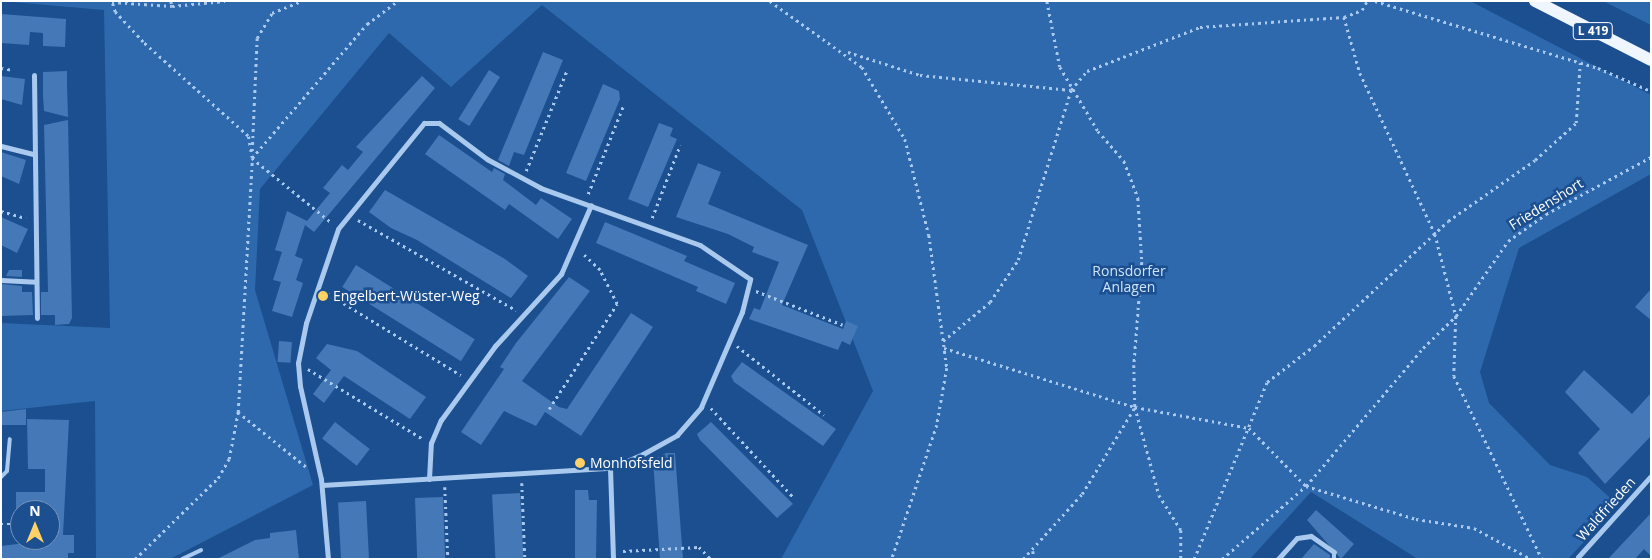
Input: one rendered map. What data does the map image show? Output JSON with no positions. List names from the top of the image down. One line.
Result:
{"streets":{"main road":["L 419"],"street":["Waldfrieden"],"path":["Friedenshort"]},"parks":["Ronsdorfer Anlagen"],"places":["Engelbert-Wüster-Weg","Monhofsfeld"],"north":"top"}
